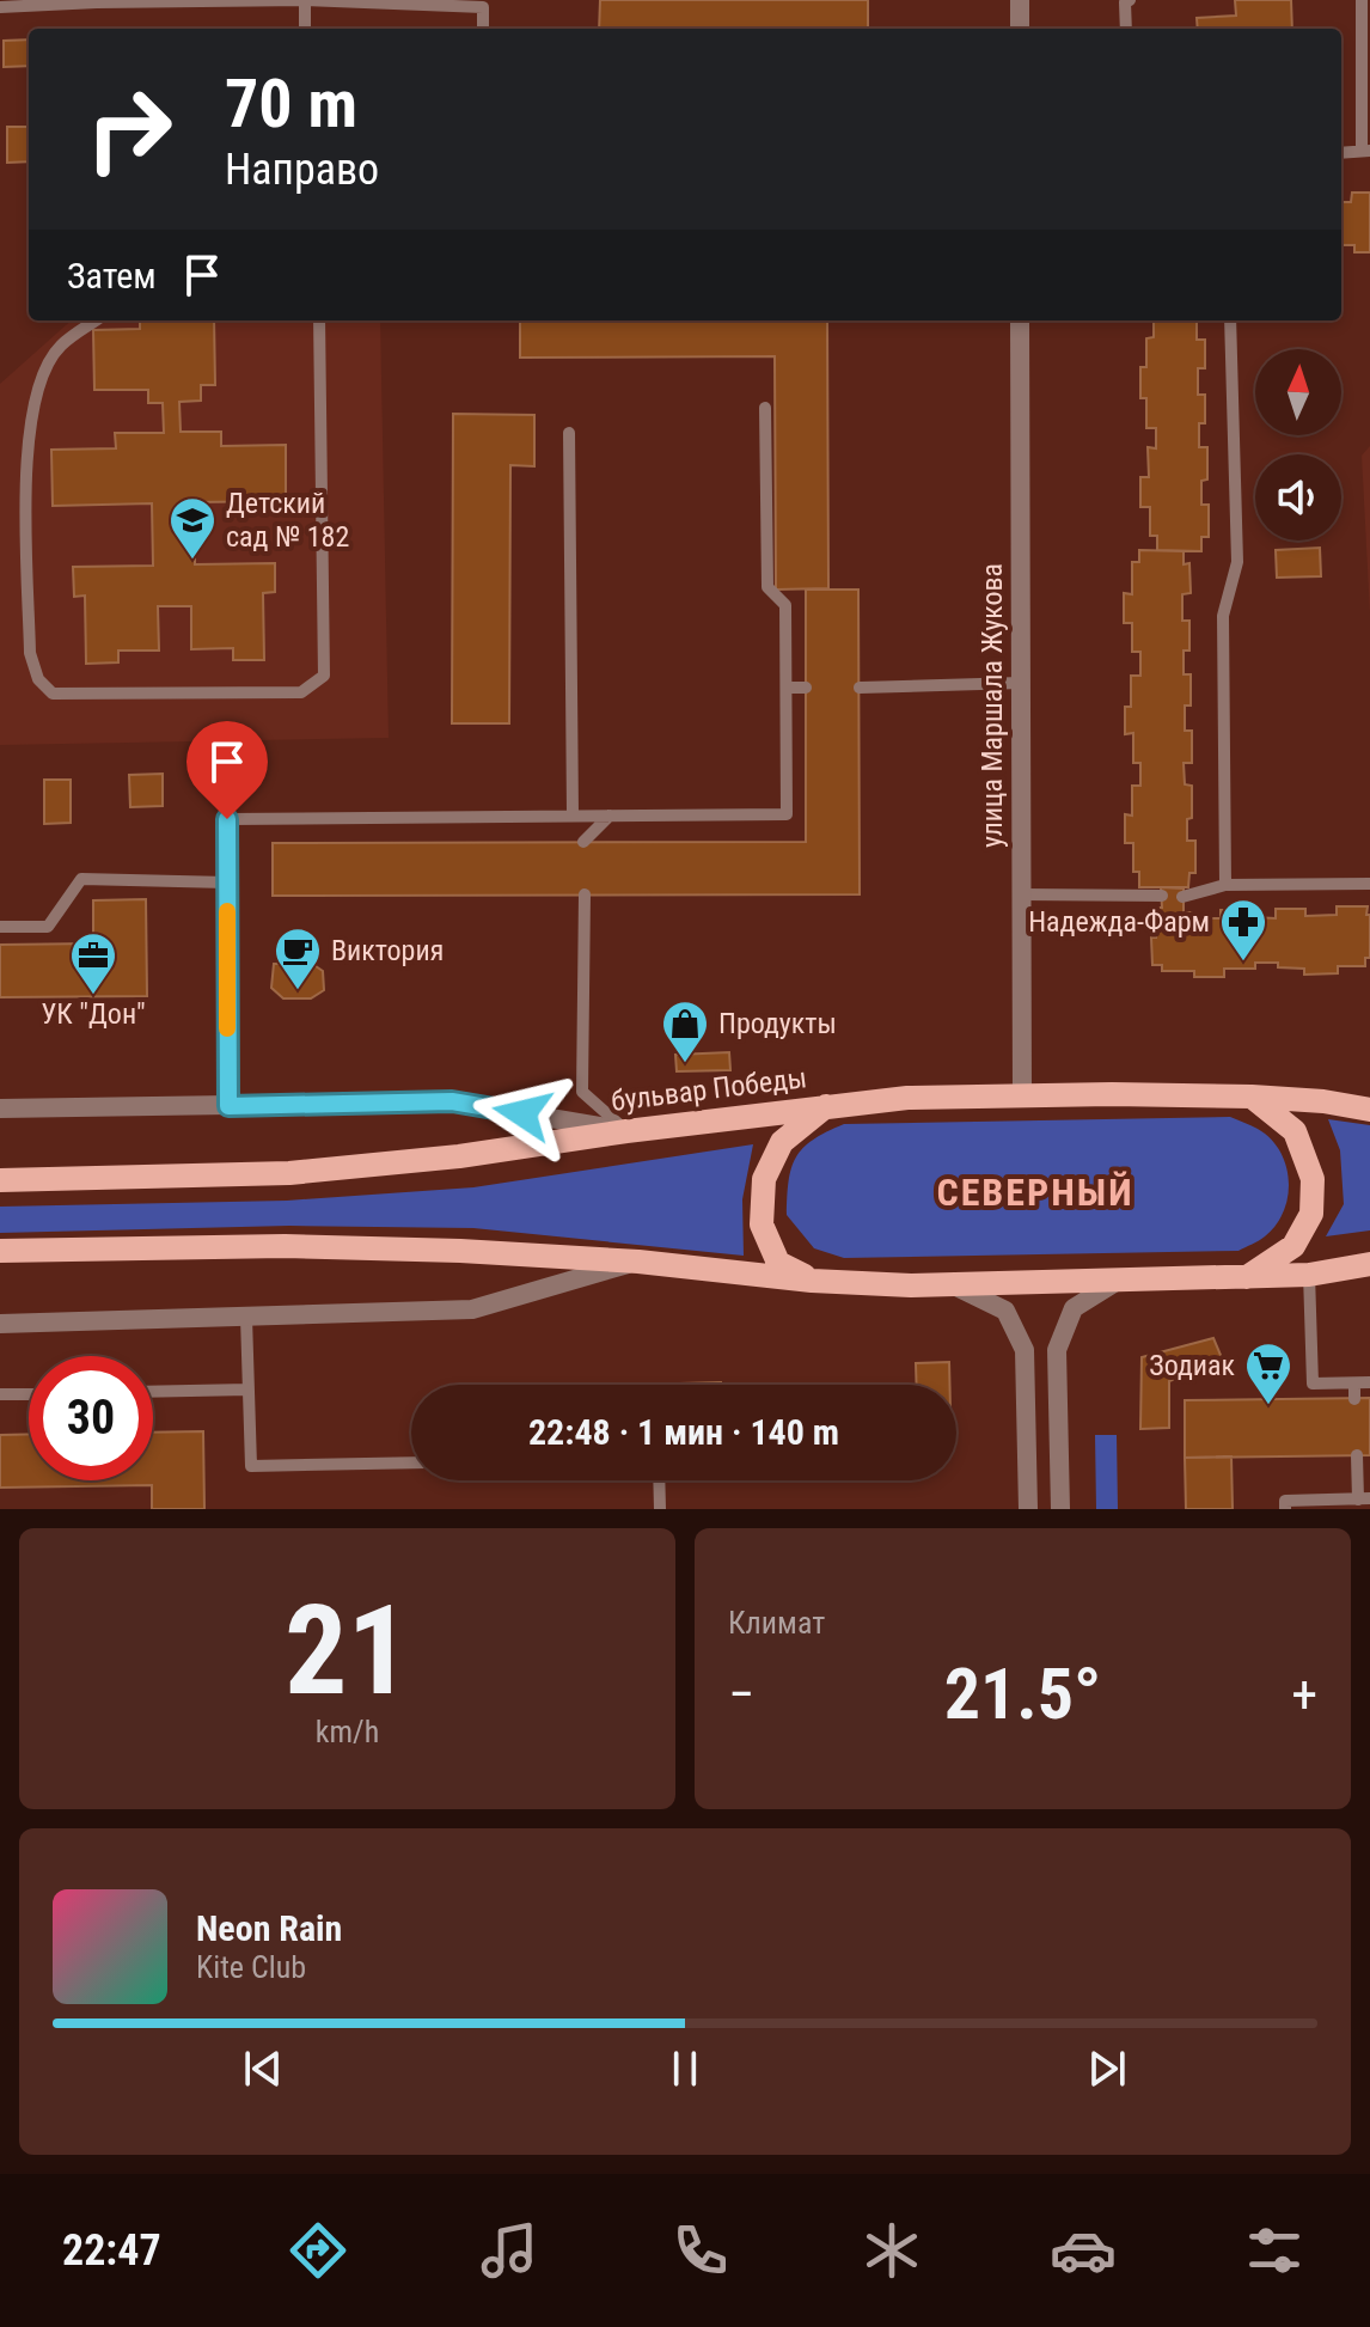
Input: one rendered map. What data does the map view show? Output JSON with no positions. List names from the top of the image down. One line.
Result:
{"streets":{"main road":["бульвар Победы"],"street":["улица Маршала Жукова"]},"crossings":[["улица Маршала Жукова","бульвар Победы"]],"districts":["СЕВЕРНЫЙ"],"places":{"school or university":["Детский сад № 182"],"pharmacy":["Надежда-Фарм"],"cafe":["Виктория"],"office":["УК \"Дон\""],"shop":["Продукты"],"supermarket":["Зодиак"]},"north":"top","page":{"turn":["70 m","Направо"],"then":"Затем","limit":"30","trip":"22:48 · 1 мин · 140 m","tile":[["21","km/h"],"Климат"],"heat":["−","21.5°","+"],"song":["Neon Rain","Kite Club"],"tabs":"22:47"}}
